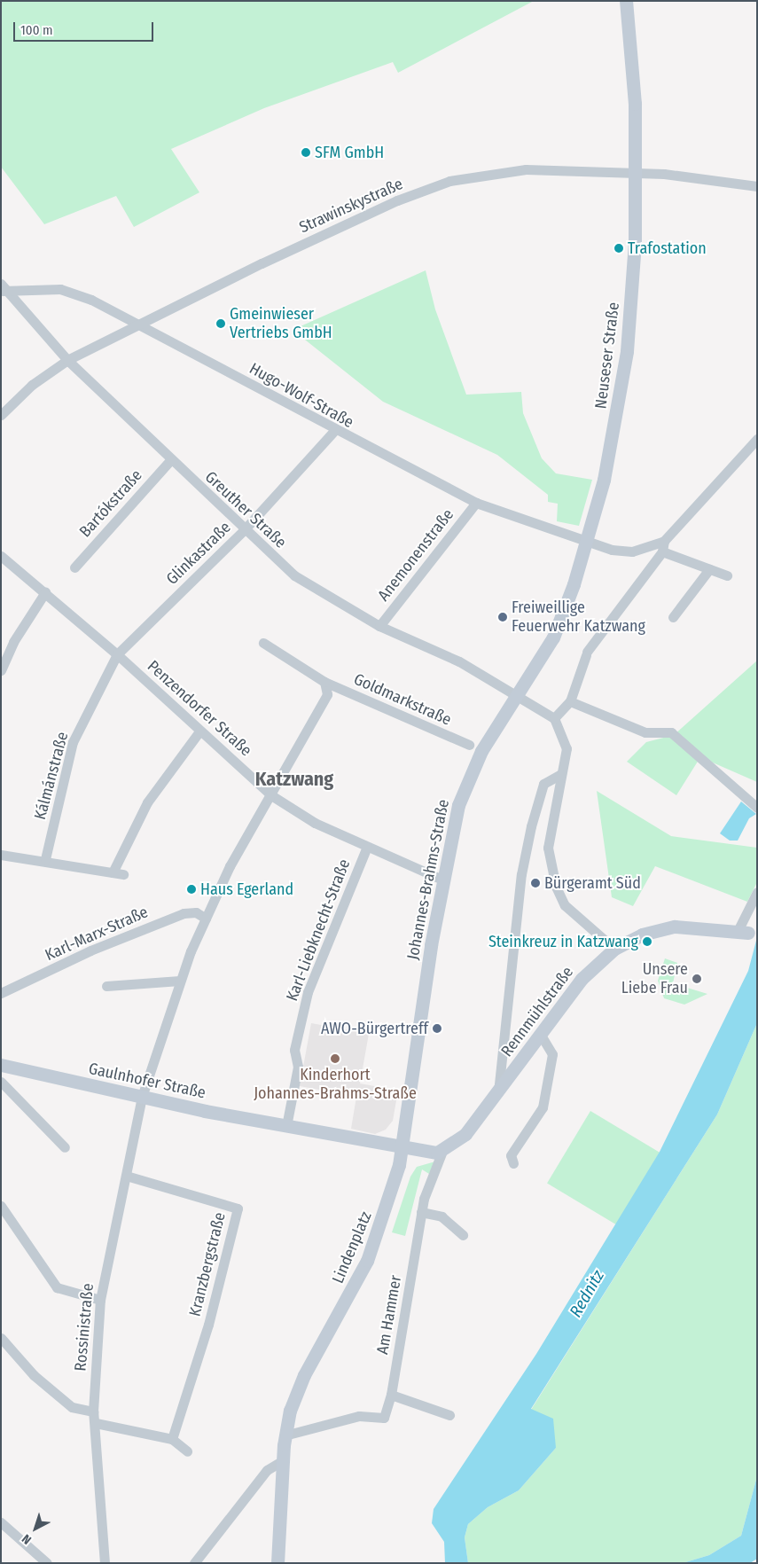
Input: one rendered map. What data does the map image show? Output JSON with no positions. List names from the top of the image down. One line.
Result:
{"streets":{"main road":["Neuseser Straße","Johannes-Brahms-Straße","Rennmühlstraße","Gaulnhofer Straße","Lindenplatz"],"street":["Strawinskystraße","Hugo-Wolf-Straße","Bartókstraße","Greuther Straße","Glinkastraße","Anemonenstraße","Goldmarkstraße","Penzendorfer Straße","Kálmánstraße","Karl-Liebknecht-Straße","Karl-Marx-Straße","Kranzbergstraße","Am Hammer","Rossinistraße"]},"crossings":[["Strawinskystraße","Neuseser Straße"],["Strawinskystraße","Hugo-Wolf-Straße"],["Strawinskystraße","Greuther Straße"],["Neuseser Straße","Hugo-Wolf-Straße"],["Neuseser Straße","Greuther Straße"],["Neuseser Straße","Johannes-Brahms-Straße"],["Hugo-Wolf-Straße","Greuther Straße"],["Hugo-Wolf-Straße","Glinkastraße"],["Hugo-Wolf-Straße","Anemonenstraße"],["Bartókstraße","Greuther Straße"],["Greuther Straße","Glinkastraße"],["Greuther Straße","Anemonenstraße"],["Greuther Straße","Johannes-Brahms-Straße"],["Glinkastraße","Penzendorfer Straße"],["Glinkastraße","Kálmánstraße"],["Goldmarkstraße","Penzendorfer Straße"],["Goldmarkstraße","Karl-Marx-Straße"],["Goldmarkstraße","Rossinistraße"],["Penzendorfer Straße","Kálmánstraße"],["Penzendorfer Straße","Johannes-Brahms-Straße"],["Penzendorfer Straße","Karl-Liebknecht-Straße"],["Johannes-Brahms-Straße","Gaulnhofer Straße"],["Johannes-Brahms-Straße","Lindenplatz"],["Karl-Liebknecht-Straße","Gaulnhofer Straße"],["Karl-Marx-Straße","Rossinistraße"],["Gaulnhofer Straße","Lindenplatz"],["Gaulnhofer Straße","Rossinistraße"],["Lindenplatz","Am Hammer"],["Kranzbergstraße","Rossinistraße"]],"districts":["Katzwang"],"water":["Rednitz"],"places":["SFM GmbH","Trafostation","Gmeinwieser Vertriebs GmbH","Freiweillige Feuerwehr Katzwang","Bürgeramt Süd","Haus Egerland","Steinkreuz in Katzwang","Unsere Liebe Frau","AWO-Bürgertreff","Kinderhort Johannes-Brahms-Straße"],"scale_bar":"100 m","north":"bottom left"}
